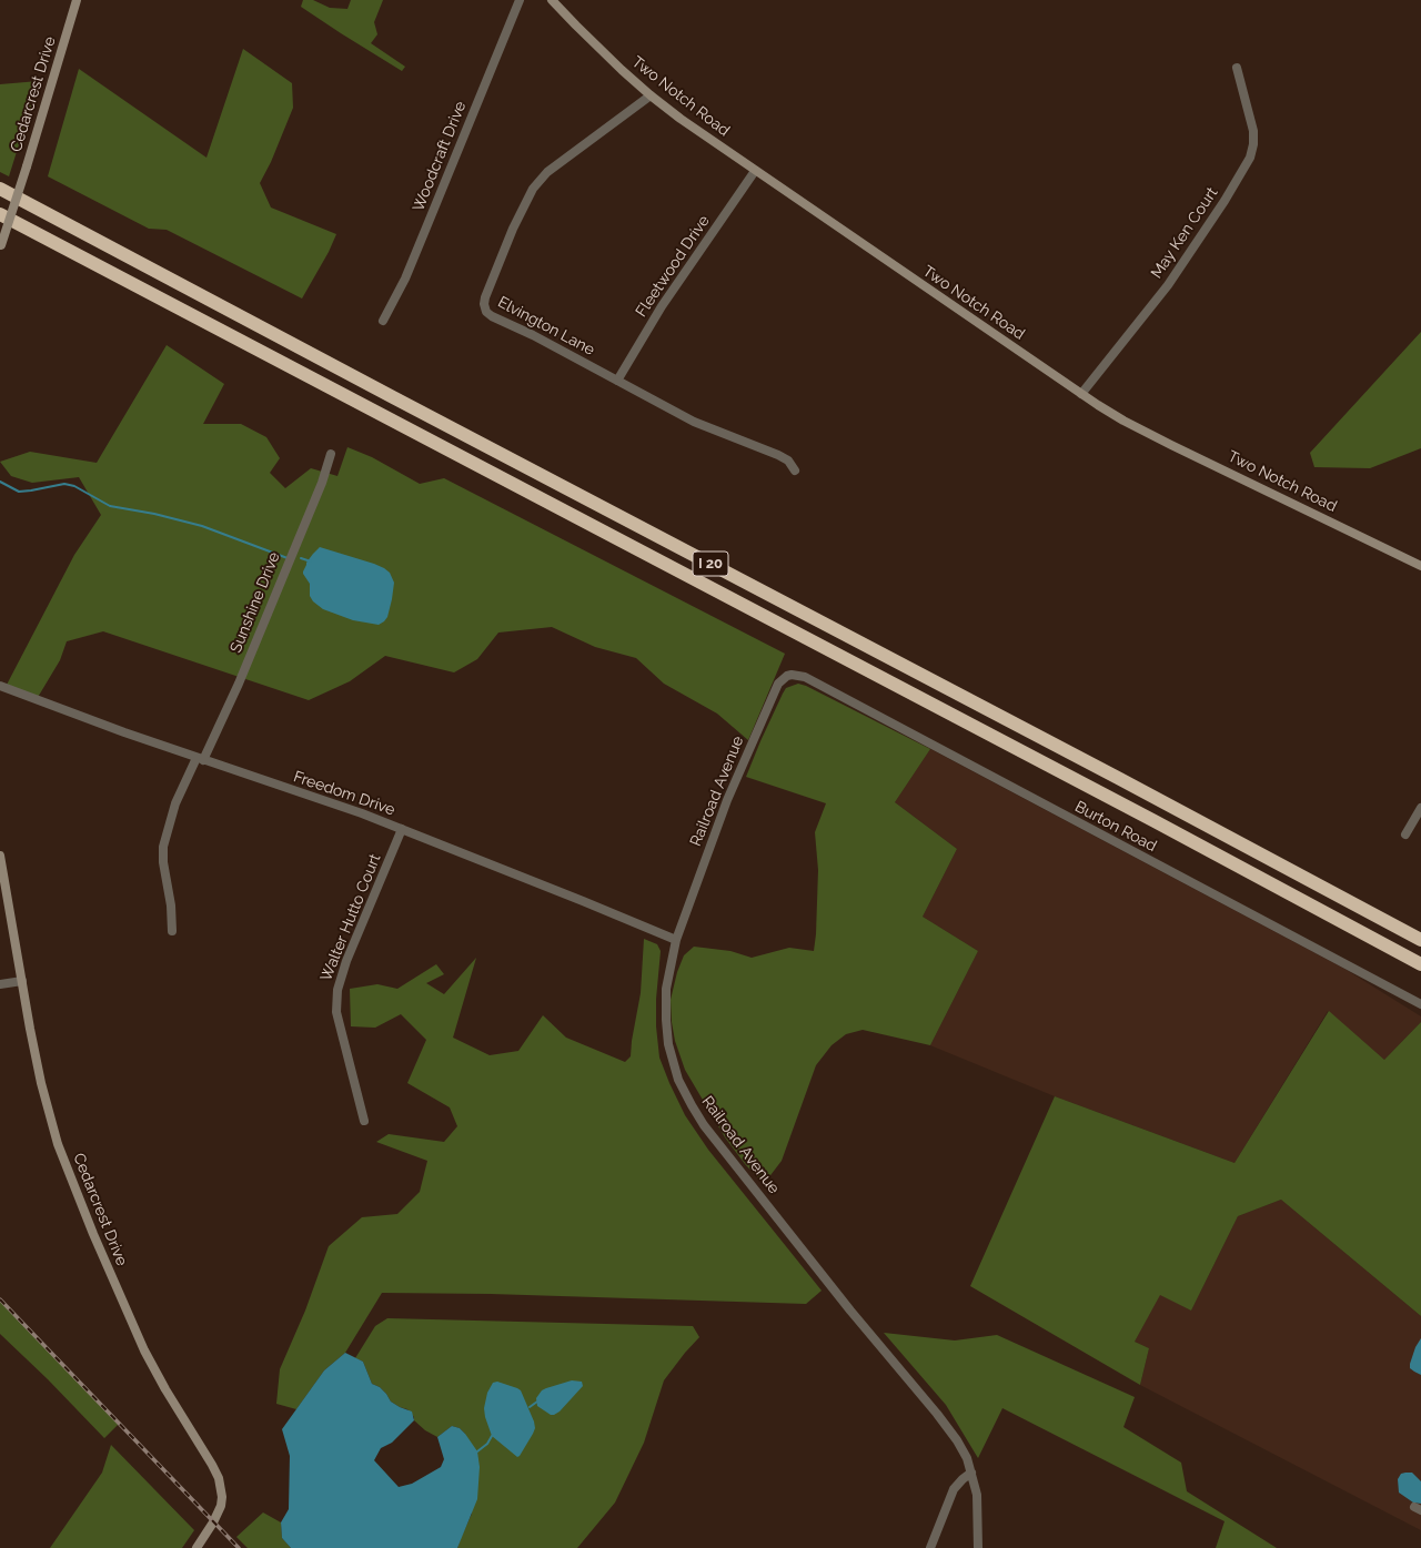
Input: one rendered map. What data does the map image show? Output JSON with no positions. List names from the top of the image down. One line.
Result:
{"streets":{"highway":["I 20"],"street":["Cedarcrest Drive","Two Notch Road","Woodcraft Drive","May Ken Court","Fleetwood Drive","Elvington Lane","Sunshine Drive","Railroad Avenue","Freedom Drive","Burton Road","Walter Hutto Court"]},"crossings":[["Two Notch Road","May Ken Court"],["Two Notch Road","Fleetwood Drive"],["Two Notch Road","Elvington Lane"],["Fleetwood Drive","Elvington Lane"],["Sunshine Drive","Freedom Drive"],["Railroad Avenue","Freedom Drive"],["Railroad Avenue","Burton Road"],["Freedom Drive","Walter Hutto Court"]]}
